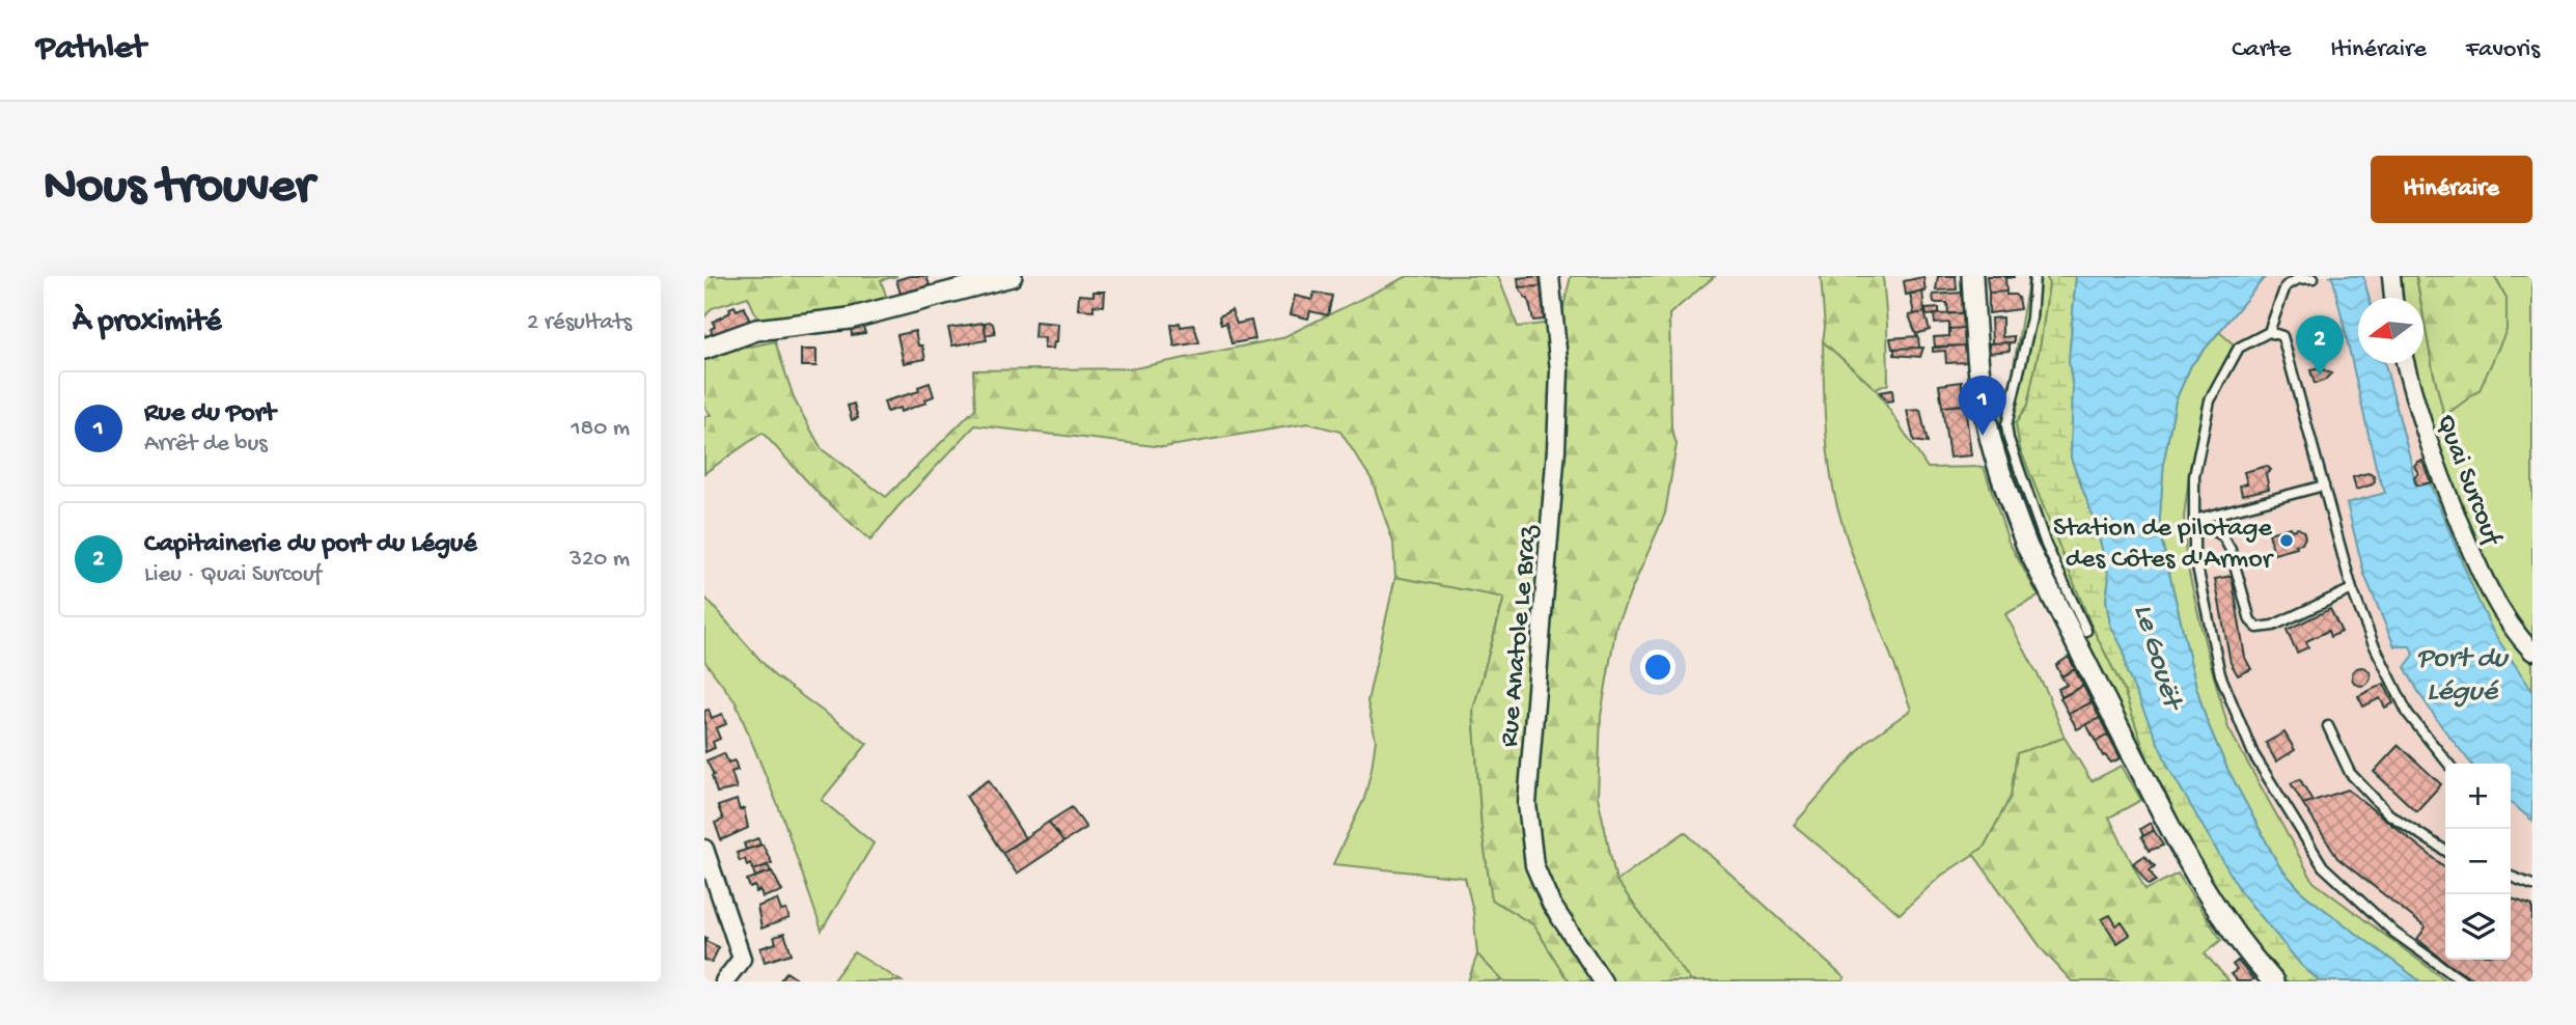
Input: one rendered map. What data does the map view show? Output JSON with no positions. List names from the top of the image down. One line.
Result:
{"streets":{"street":["Quai Surcouf","Rue Anatole Le Braz"]},"water":["Le Gouët","Port du Légué"],"places":["Station de pilotage des Côtes d'Armor"],"north":"left","page":{"header":"Pathlet","nav":["Carte","Itinéraire","Favoris"],"buttons":"Itinéraire","title":"Nous trouver","heading":["À proximité","2 résultats"],"pins":["2","1"],"list":[{"mark":"1","name":"Rue du Port","note":"Arrêt de bus","value":"180 m"},{"mark":"2","name":"Capitainerie du port du Légué","note":"Lieu · Quai Surcouf","value":"320 m"}],"map_buttons":["+","−"]}}
